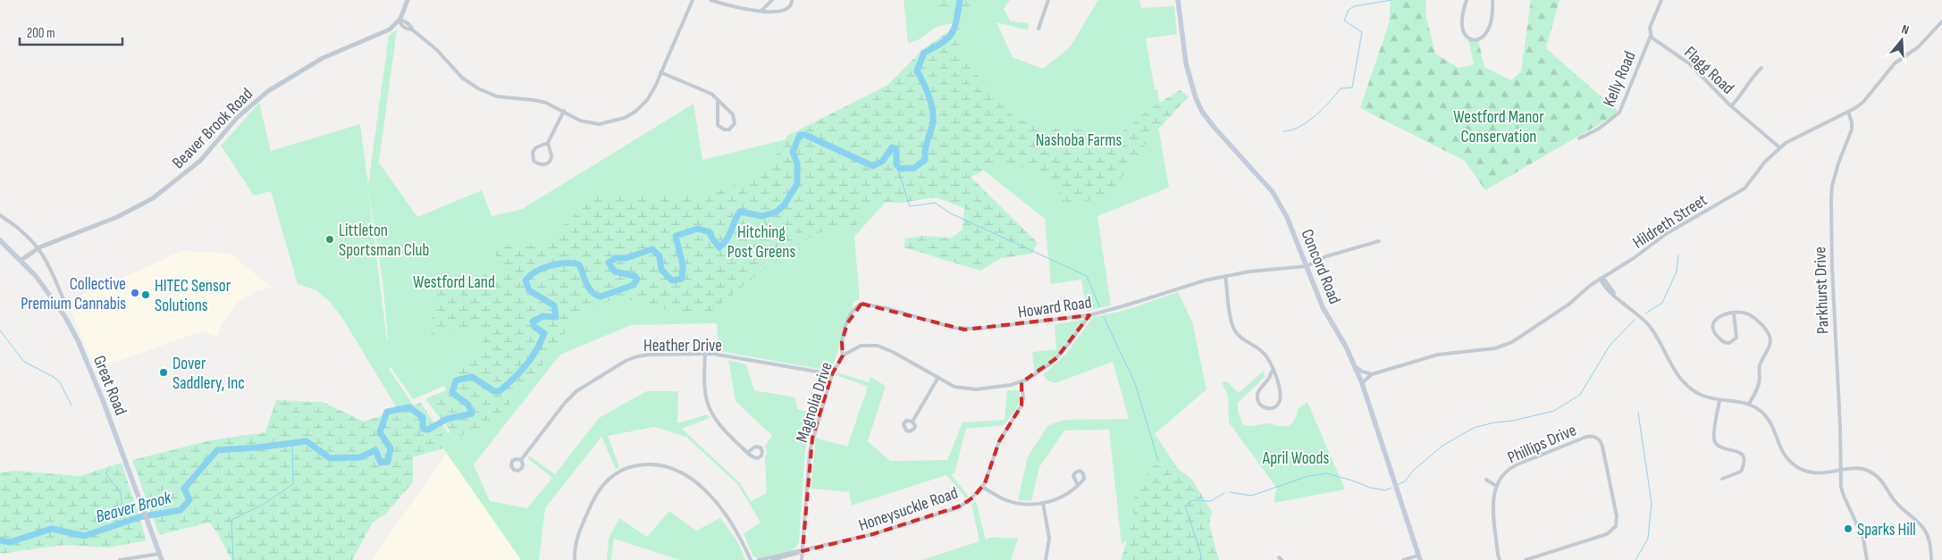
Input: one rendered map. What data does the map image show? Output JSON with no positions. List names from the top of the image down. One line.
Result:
{"streets":{"main road":["Concord Road","Great Road"],"street":["Flagg Road","Kelly Road","Beaver Brook Road","Hildreth Street","Parkhurst Drive","Howard Road","Heather Drive","Magnolia Drive","Phillips Drive","Honeysuckle Road"]},"crossings":[["Flagg Road","Kelly Road"],["Flagg Road","Hildreth Street"],["Beaver Brook Road","Great Road"],["Hildreth Street","Concord Road"],["Hildreth Street","Parkhurst Drive"],["Concord Road","Howard Road"],["Howard Road","Magnolia Drive"],["Heather Drive","Magnolia Drive"],["Magnolia Drive","Honeysuckle Road"]],"water":["Beaver Brook"],"parks":["Westford Manor Conservation","Nashoba Farms","Hitching Post Greens","Westford Land","April Woods"],"places":["Littleton Sportsman Club","Collective Premium Cannabis","HITEC Sensor Solutions","Dover Saddlery, Inc","Sparks Hill"],"scale_bar":"200 m","north":"top"}
